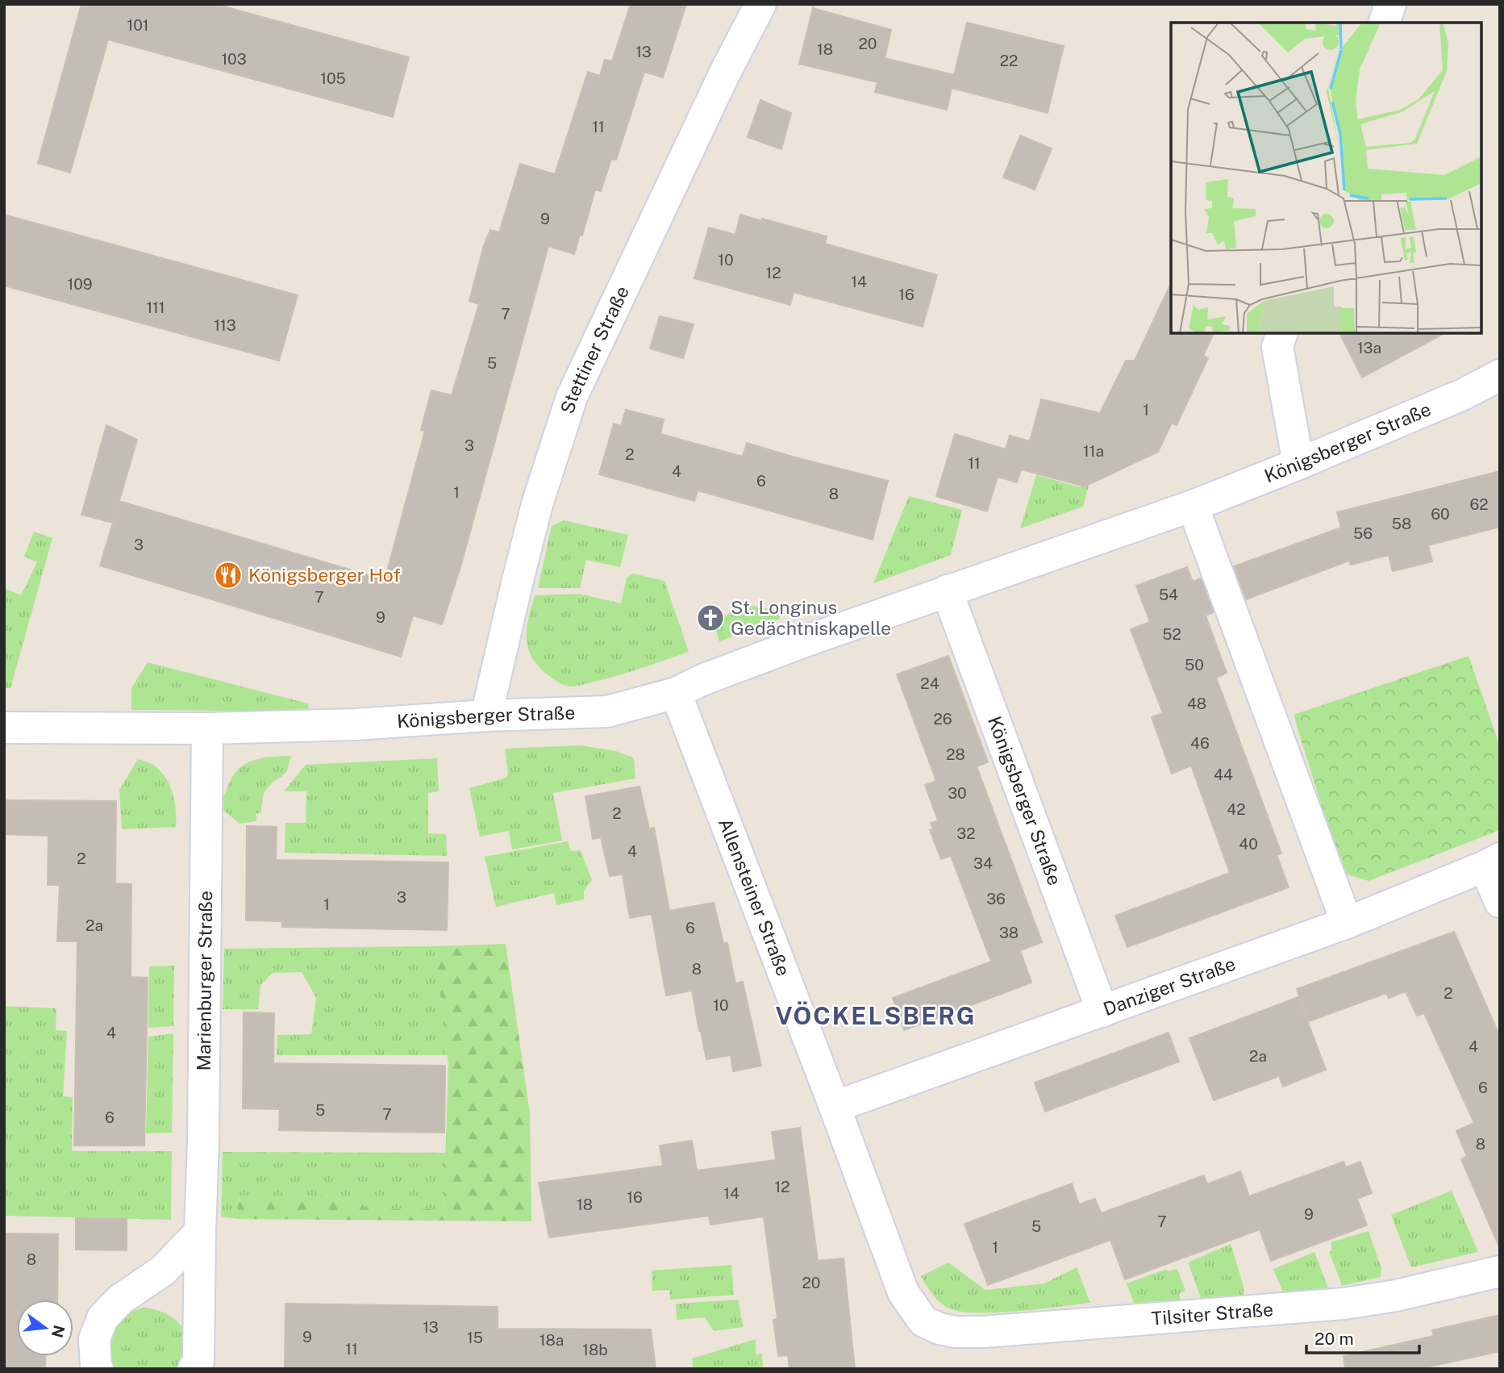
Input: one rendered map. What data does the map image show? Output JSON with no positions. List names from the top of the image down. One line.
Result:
{"streets":{"street":["Stettiner Straße","Königsberger Straße","Allensteiner Straße","Marienburger Straße","Danziger Straße","Tilsiter Straße"]},"crossings":[["Stettiner Straße","Königsberger Straße"],["Königsberger Straße","Allensteiner Straße"],["Königsberger Straße","Marienburger Straße"],["Königsberger Straße","Danziger Straße"],["Allensteiner Straße","Danziger Straße"],["Allensteiner Straße","Tilsiter Straße"]],"districts":["VÖCKELSBERG"],"places":{"restaurant":["Königsberger Hof"],"church":["St. Longinus Gedächtniskapelle"]},"house_numbers":["101","20","18","13","103","22","105","11","9","10","12","14","109","16","111","7","113","13a","5","1","3","11a","2","11","4","6","1","8","62","60","58","56","3","54","7","9","52","50","24","48","26","46","28","44","30","42","2","32","40","4","2","34","3","36","1","2a","6","38","8","2","10","4","4","2a","6","5","7","6","8","12","14","16","18","9","7","5","1","8","20","13","9","15","18a","11","18b"],"scale_bar":"20 m","north":"right"}
